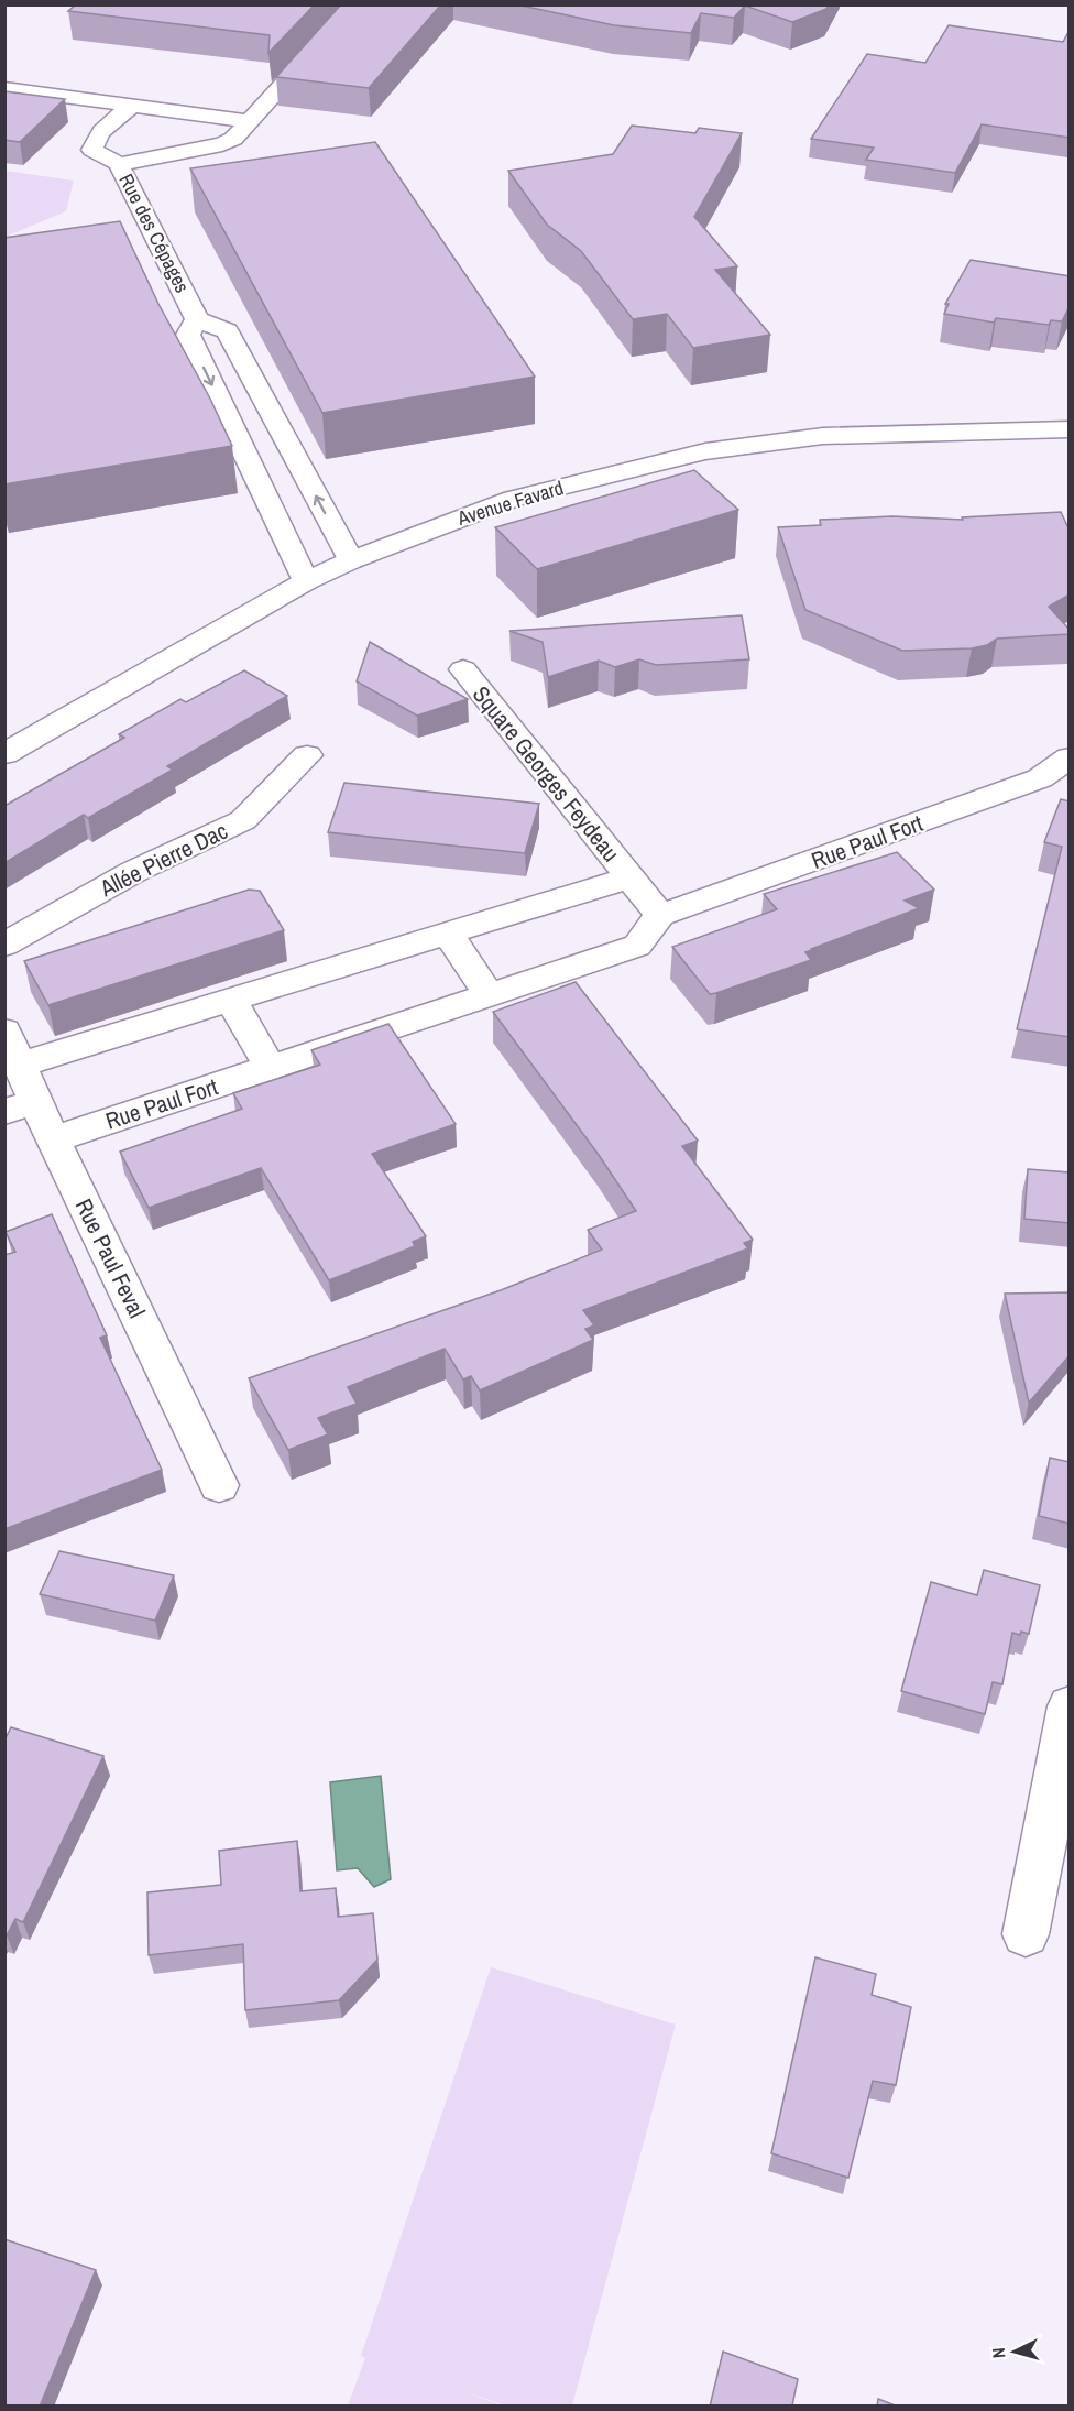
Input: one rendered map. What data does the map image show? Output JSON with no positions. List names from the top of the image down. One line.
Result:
{"streets":{"street":["Rue des Cépages","Avenue Favard","Square Georges Feydeau","Rue Paul Fort","Allée Pierre Dac","Rue Paul Feval"]},"crossings":[["Rue des Cépages","Avenue Favard"],["Rue Paul Fort","Rue Paul Feval"]],"north":"left"}
